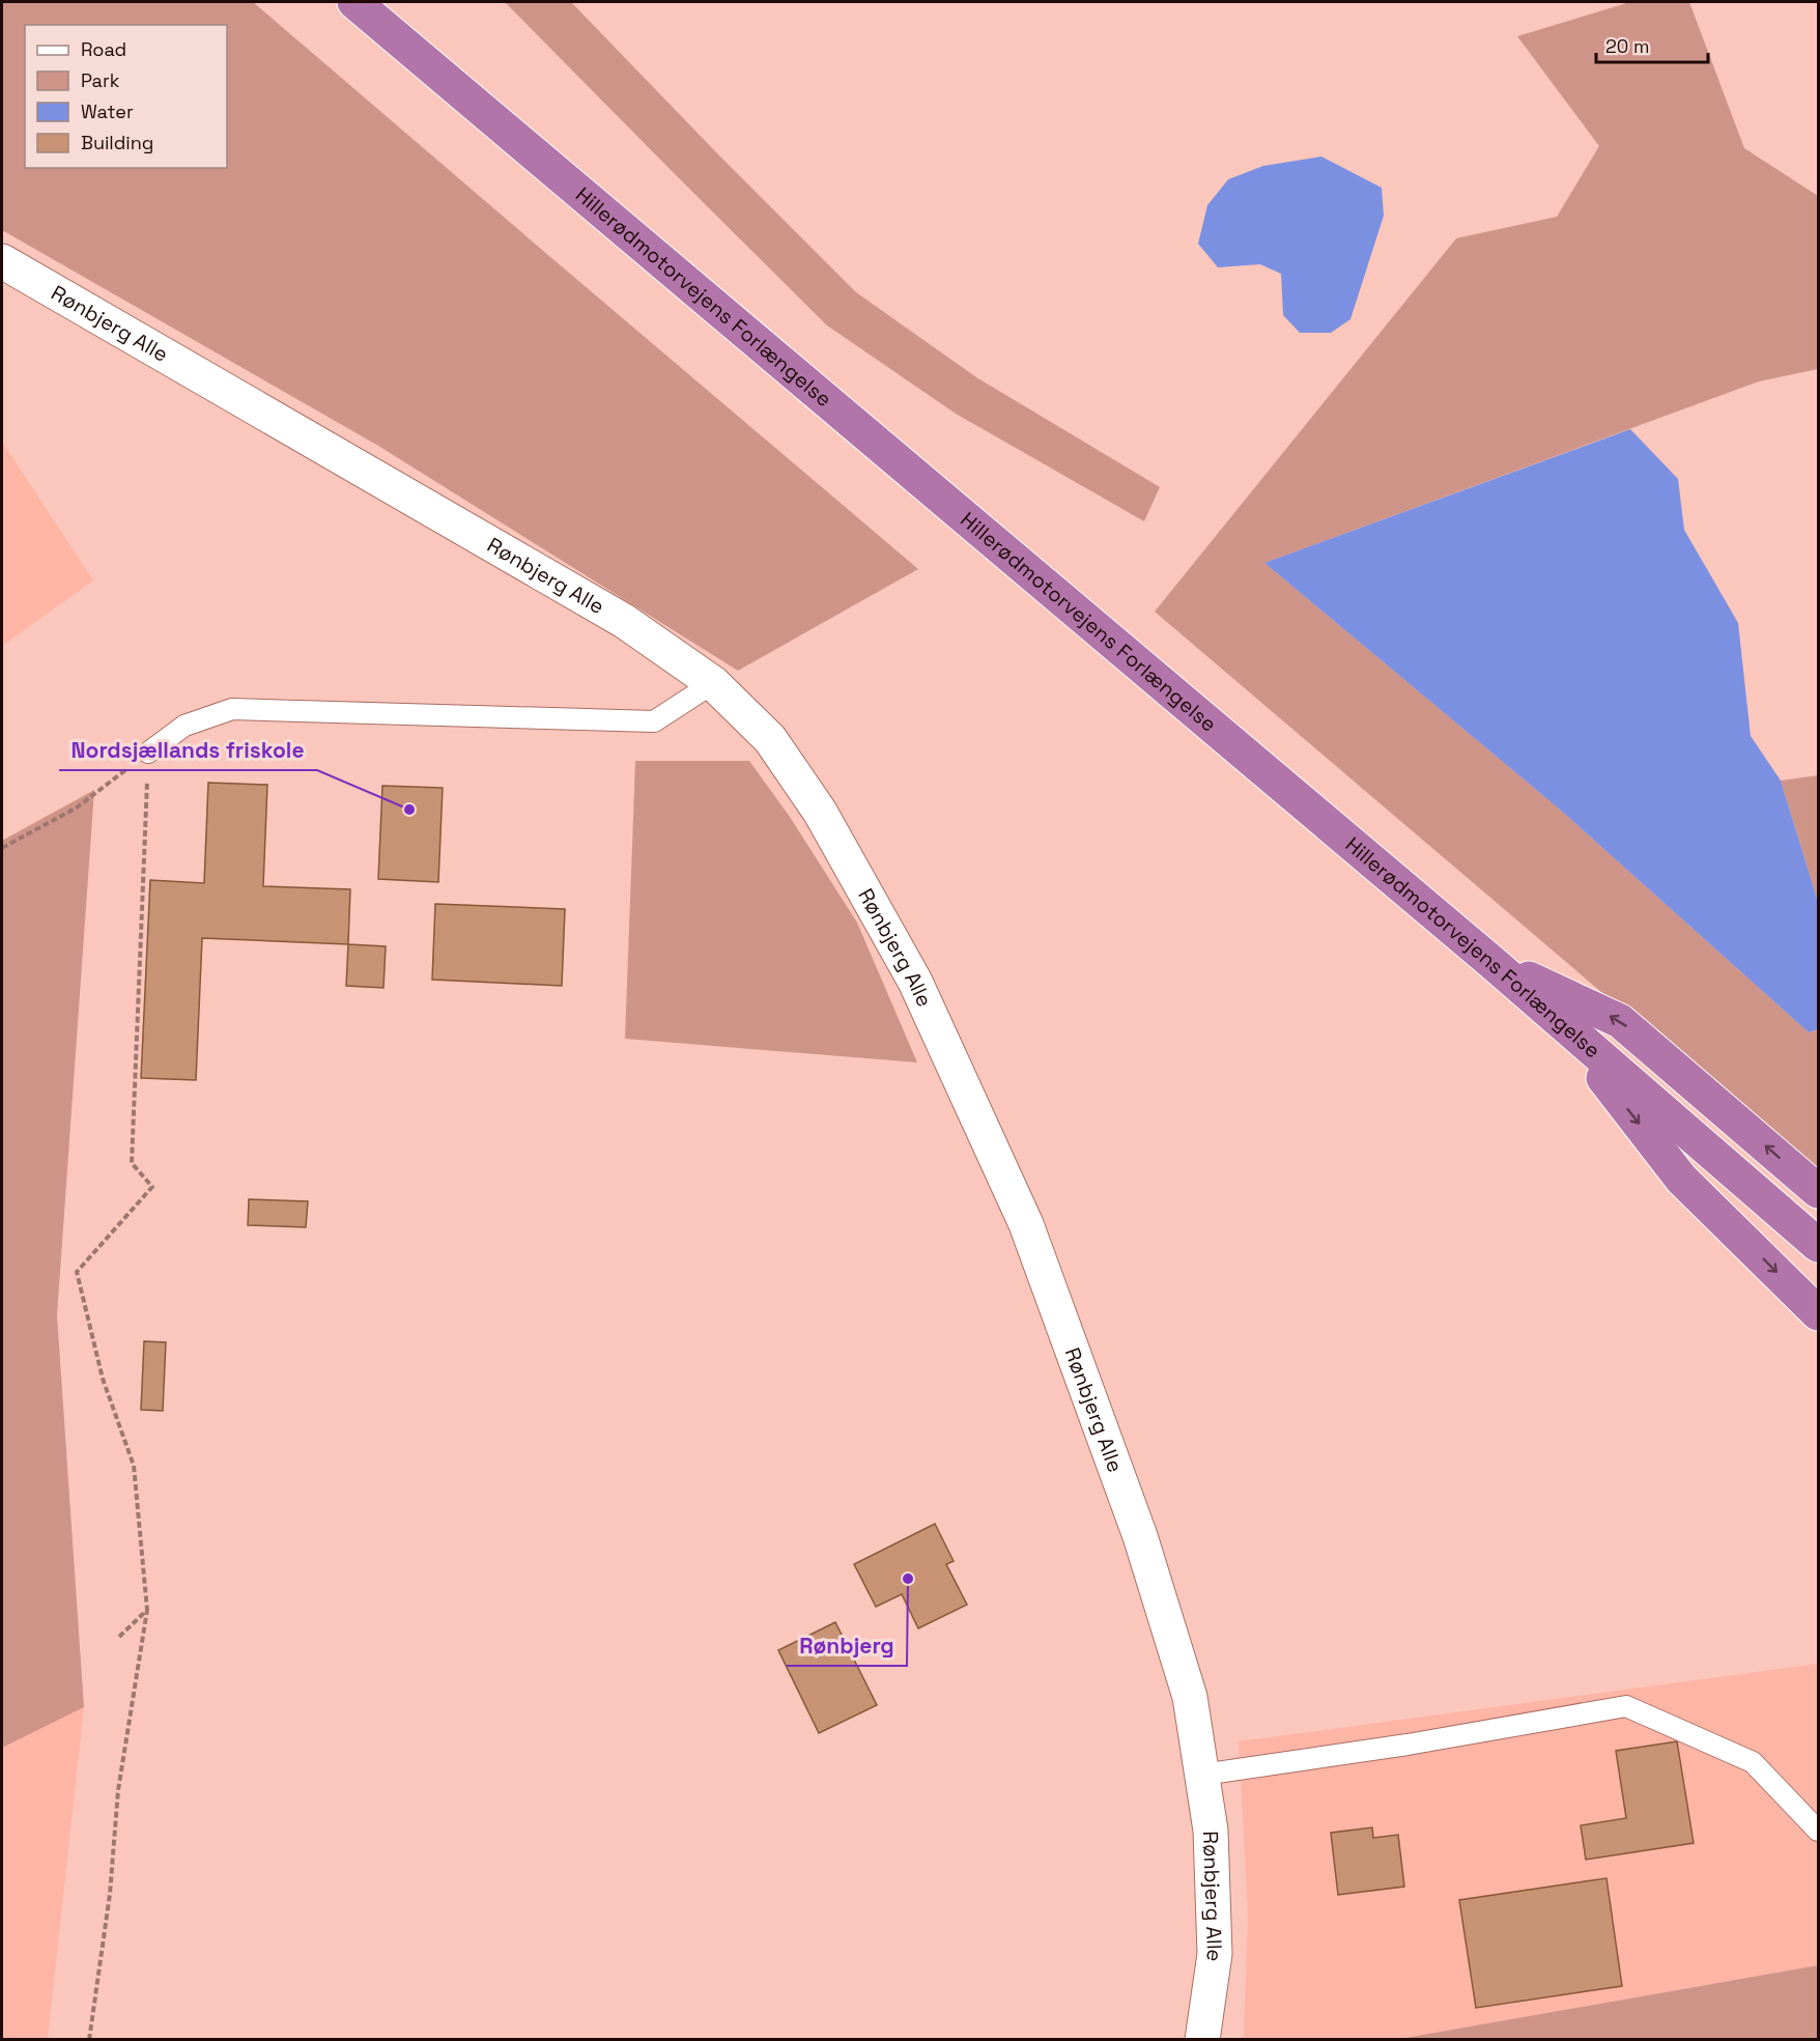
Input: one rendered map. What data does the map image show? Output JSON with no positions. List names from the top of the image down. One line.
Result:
{"streets":{"highway":["Hillerødmotorvejens Forlængelse"],"street":["Rønbjerg Alle"]},"places":["Nordsjællands friskole","Rønbjerg"],"legend":["Road","Park","Water","Building"],"scale_bar":"20 m"}
